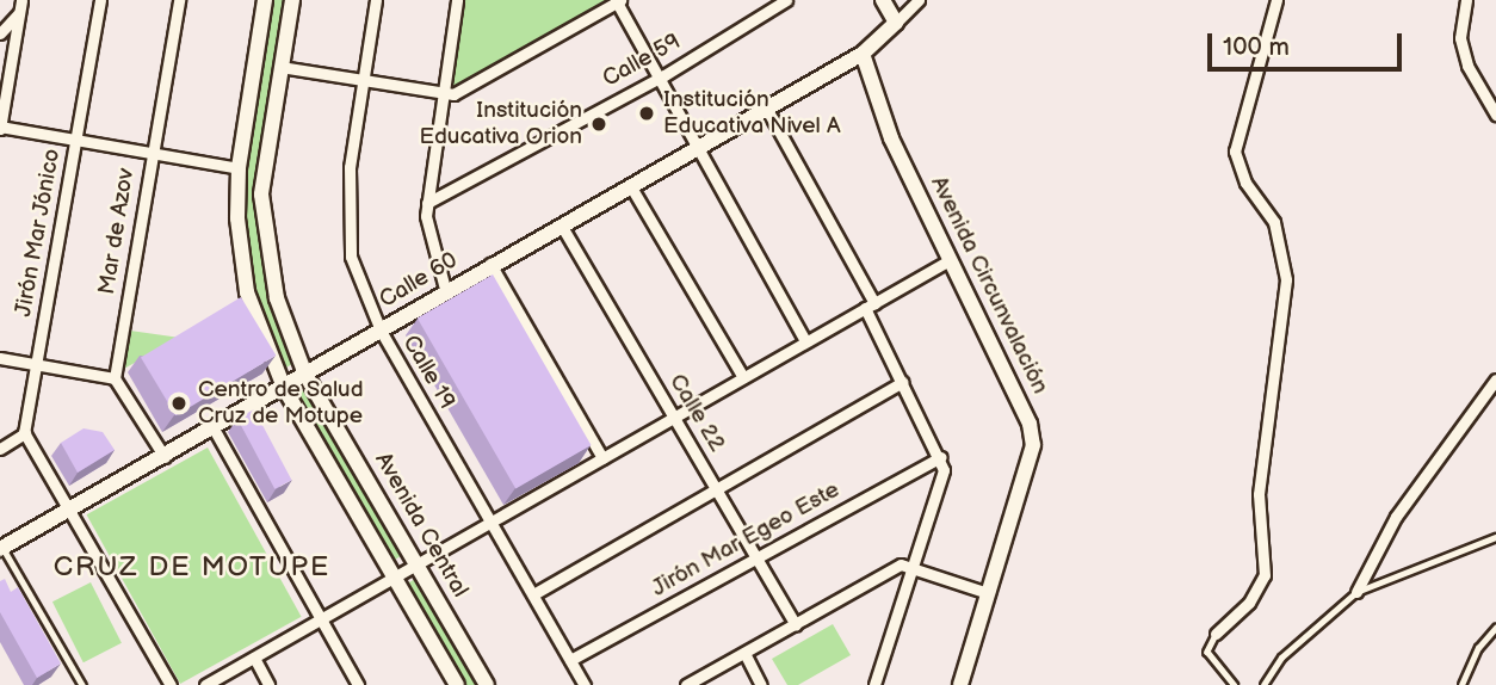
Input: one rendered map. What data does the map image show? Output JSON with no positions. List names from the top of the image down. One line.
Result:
{"streets":{"street":["Calle 59","Mar de Azov","Jirón Mar Jónico","Calle 60","Avenida Circunvalación","Calle 19","Calle 22","Avenida Central","Jirón Mar Egeo Este"]},"crossings":[["Calle 60","Avenida Circunvalación"],["Calle 60","Calle 19"],["Calle 60","Calle 22"],["Calle 60","Avenida Central"],["Calle 19","Jirón Mar Egeo Este"],["Calle 22","Jirón Mar Egeo Este"]],"districts":["CRUZ DE MOTUPE"],"places":["Institución Educativa Nivel A","Institución Educativa Orion","Centro de Salud Cruz de Motupe"],"scale_bar":"100 m"}
